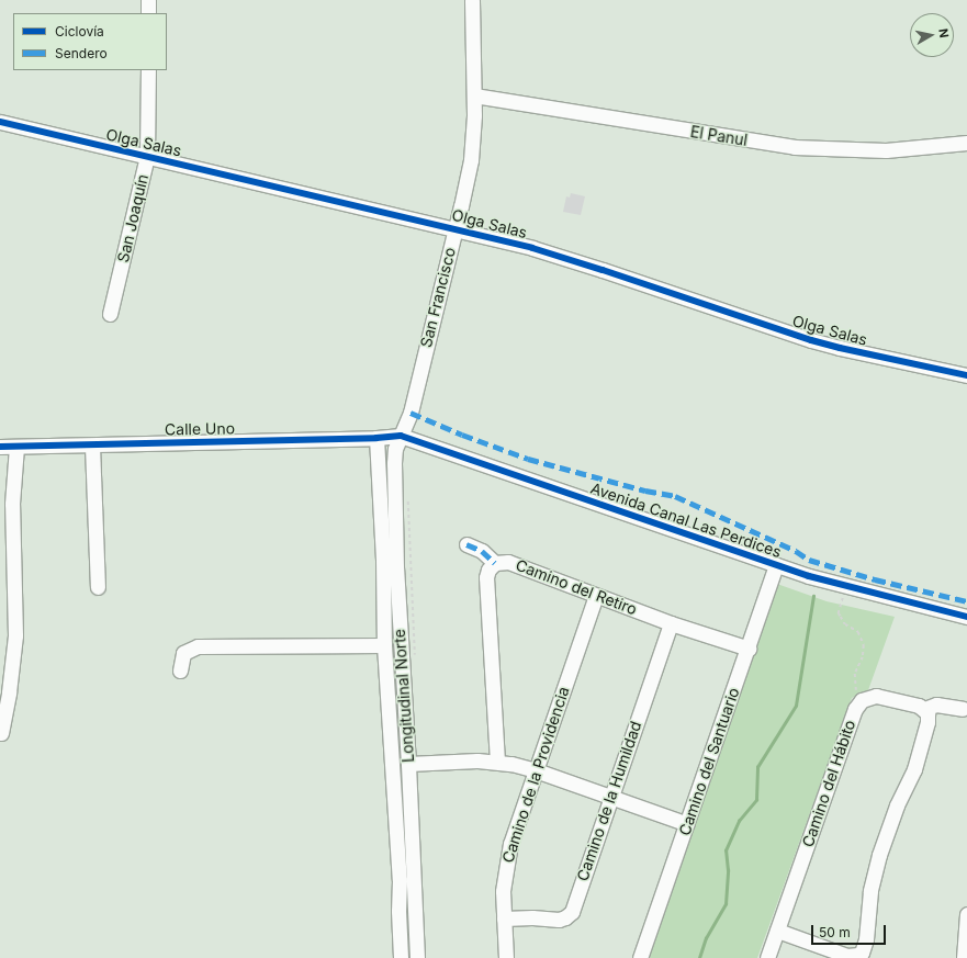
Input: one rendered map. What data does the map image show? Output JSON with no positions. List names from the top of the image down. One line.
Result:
{"streets":{"street":["El Panul","Olga Salas","San Joaquín","San Francisco","Calle Uno","Avenida Canal Las Perdices","Camino del Retiro","Longitudinal Norte","Camino del Santuario","Camino de la Providencia","Camino del Hábito","Camino de la Humildad"]},"crossings":[["El Panul","San Francisco"],["Olga Salas","San Joaquín"],["Olga Salas","San Francisco"],["San Francisco","Calle Uno"],["San Francisco","Avenida Canal Las Perdices"],["San Francisco","Longitudinal Norte"],["Calle Uno","Avenida Canal Las Perdices"],["Calle Uno","Longitudinal Norte"],["Avenida Canal Las Perdices","Longitudinal Norte"],["Avenida Canal Las Perdices","Camino del Santuario"],["Camino del Retiro","Camino del Santuario"],["Camino del Retiro","Camino de la Providencia"],["Camino del Retiro","Camino de la Humildad"],["Camino de la Providencia","Camino de la Humildad"]],"legend":["Ciclovía","Sendero"],"scale_bar":"50 m","north":"right"}
